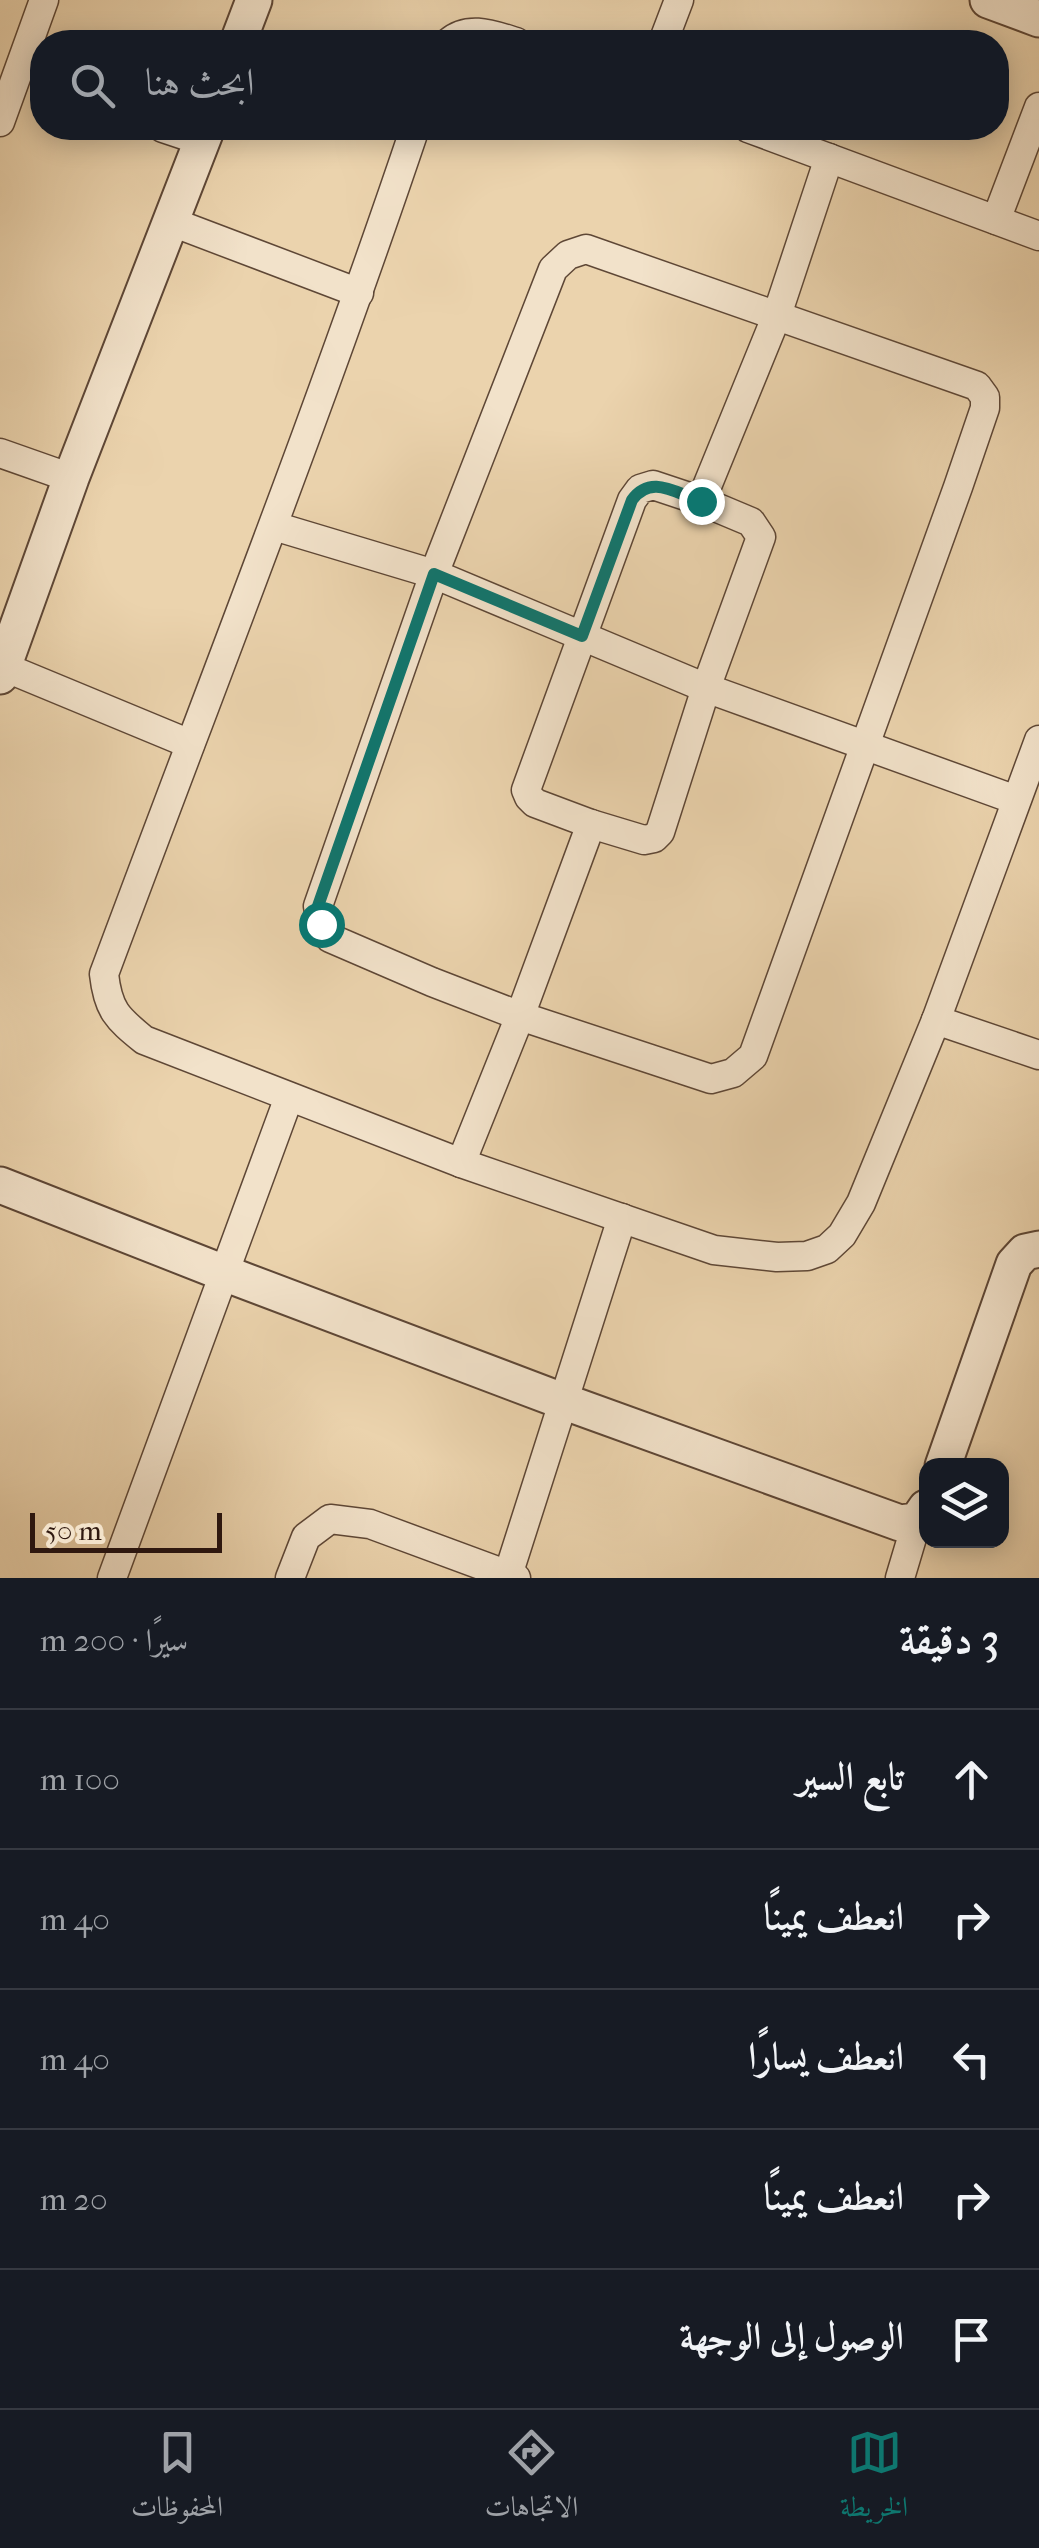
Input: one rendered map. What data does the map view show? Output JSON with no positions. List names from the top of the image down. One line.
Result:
{"scale_bar":"50 m","page":{"search":"ابحث هنا","scale":"50 m","heading":["3 دقيقة","سيرًا · 200 m"],"list":[["تابع السير","100 m"],["انعطف يمينًا","40 m"],["انعطف يسارًا","40 m"],["انعطف يمينًا","20 m"],"الوصول إلى الوجهة"],"nav":["الخريطة","الاتجاهات","المحفوظات"]}}
